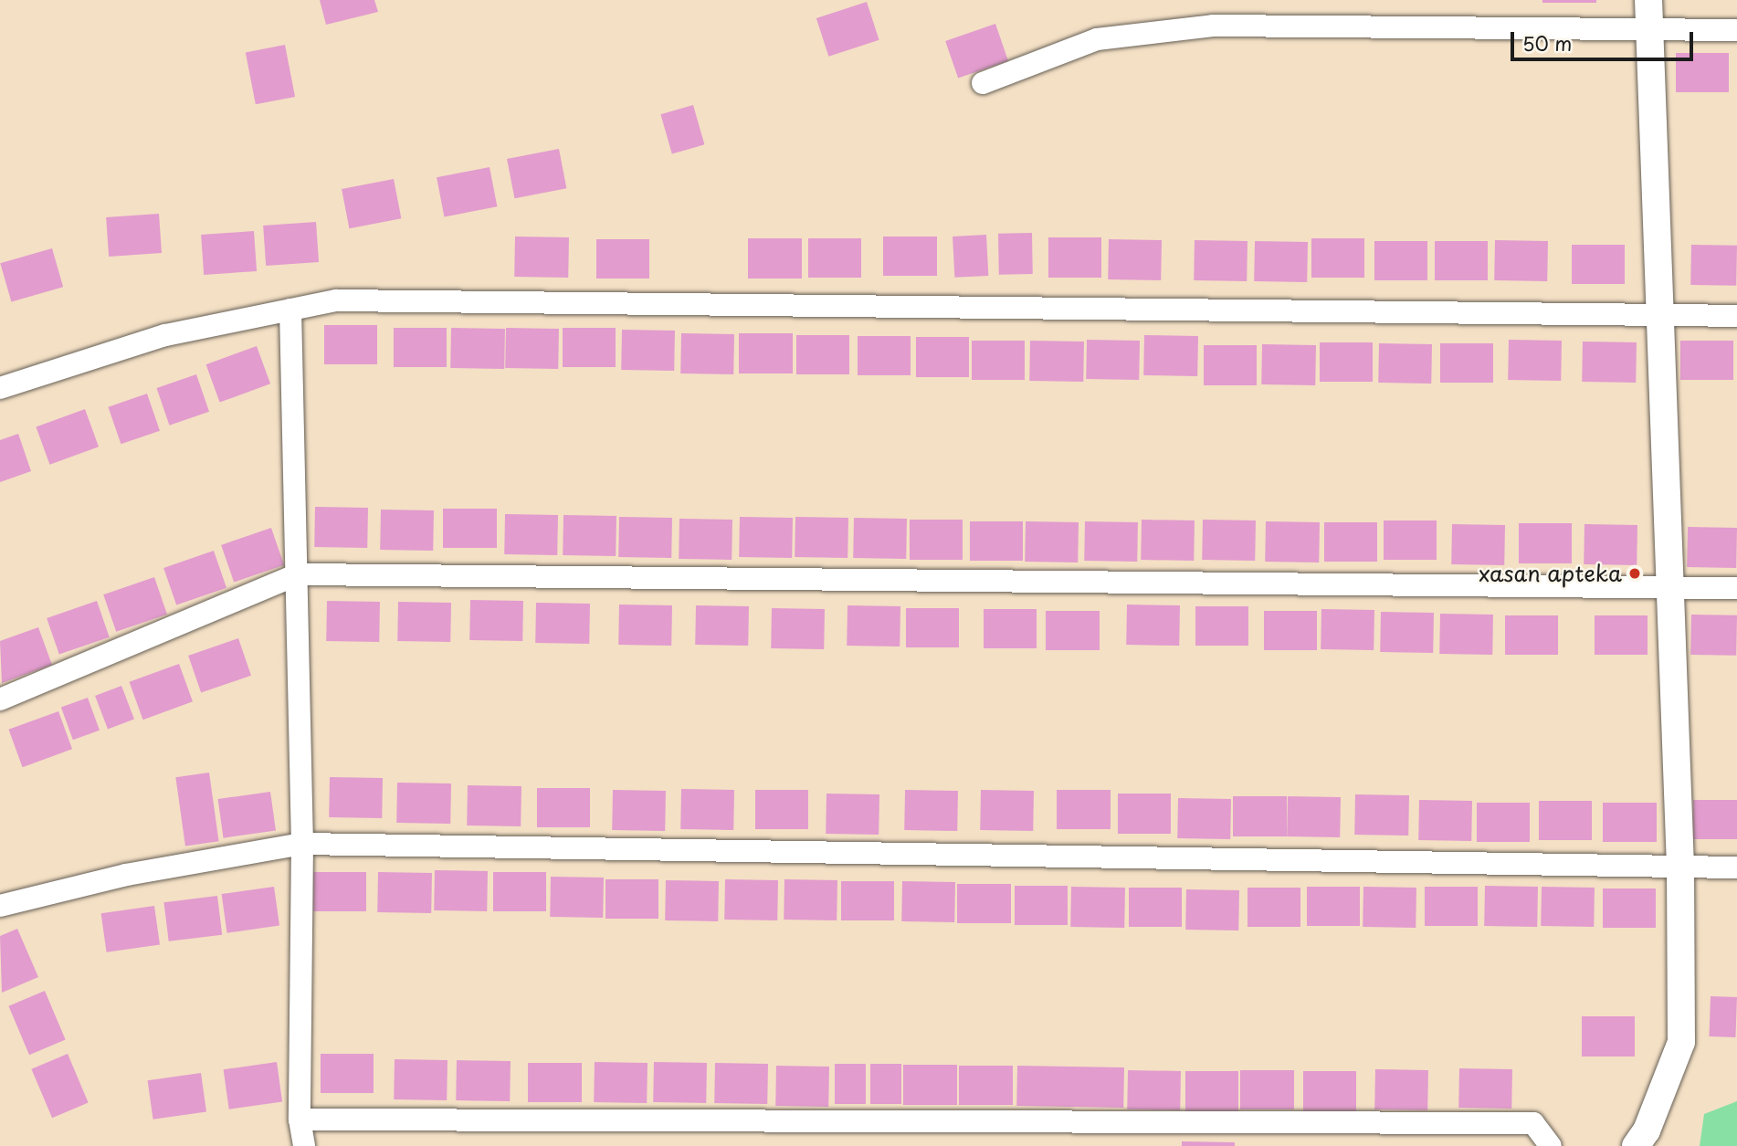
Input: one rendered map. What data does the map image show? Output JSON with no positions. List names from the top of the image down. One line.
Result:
{"places":["xasan apteka"],"scale_bar":"50 m"}
